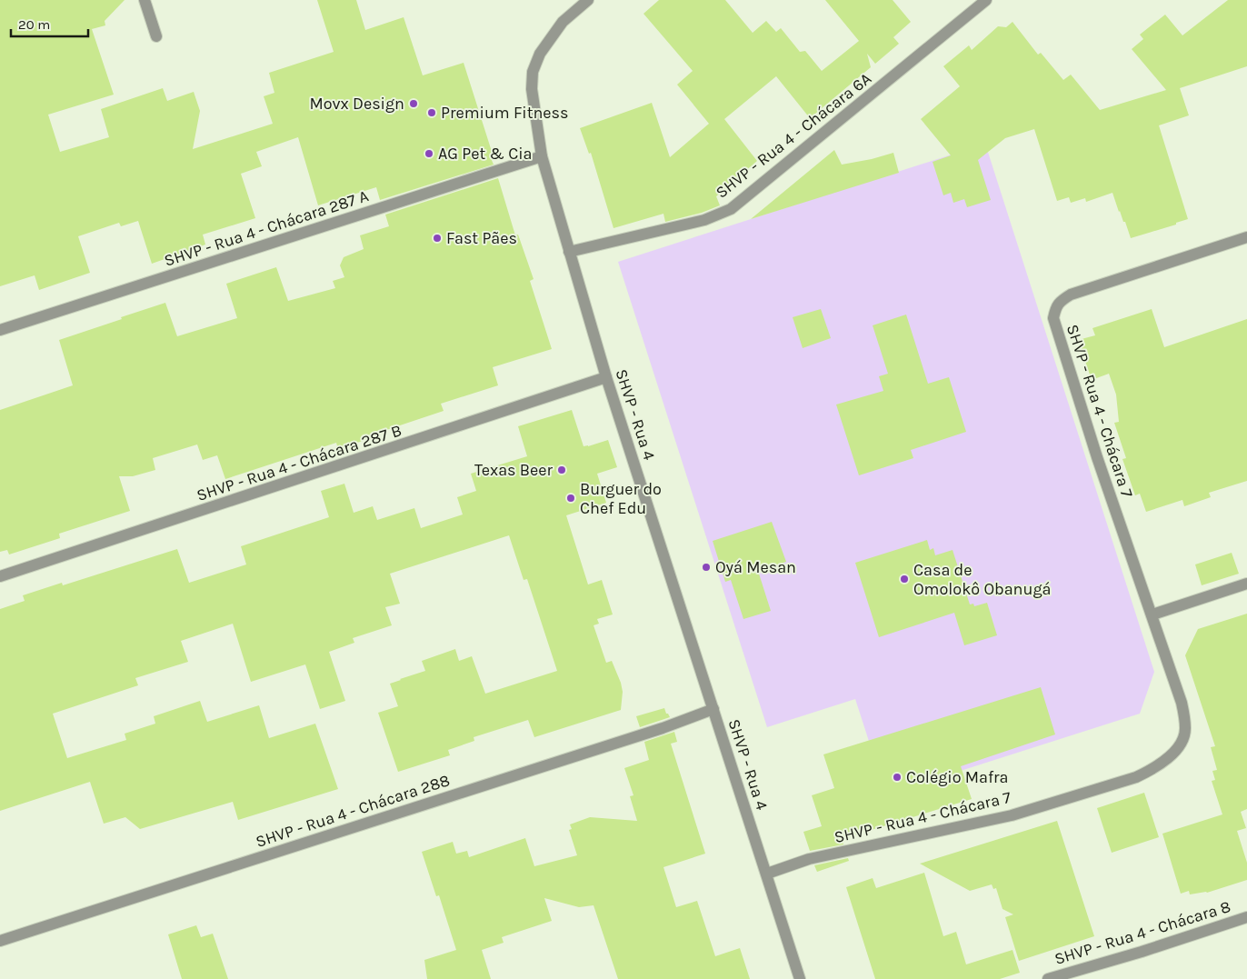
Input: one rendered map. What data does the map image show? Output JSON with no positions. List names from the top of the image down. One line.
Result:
{"streets":{"street":["SHVP - Rua 4 - Chácara 6A","SHVP - Rua 4 - Chácara 287 A","SHVP - Rua 4 - Chácara 7","SHVP - Rua 4","SHVP - Rua 4 - Chácara 287 B","SHVP - Rua 4 - Chácara 288","SHVP - Rua 4 - Chácara 8"]},"crossings":[["SHVP - Rua 4 - Chácara 6A","SHVP - Rua 4"],["SHVP - Rua 4 - Chácara 287 A","SHVP - Rua 4"],["SHVP - Rua 4 - Chácara 7","SHVP - Rua 4"],["SHVP - Rua 4","SHVP - Rua 4 - Chácara 287 B"],["SHVP - Rua 4","SHVP - Rua 4 - Chácara 288"]],"places":["Movx Design","Premium Fitness","AG Pet & Cia","Fast Pães","Texas Beer","Burguer do Chef Edu","Oyá Mesan","Casa de Omolokô Obanugá","Colégio Mafra"],"scale_bar":"20 m"}
